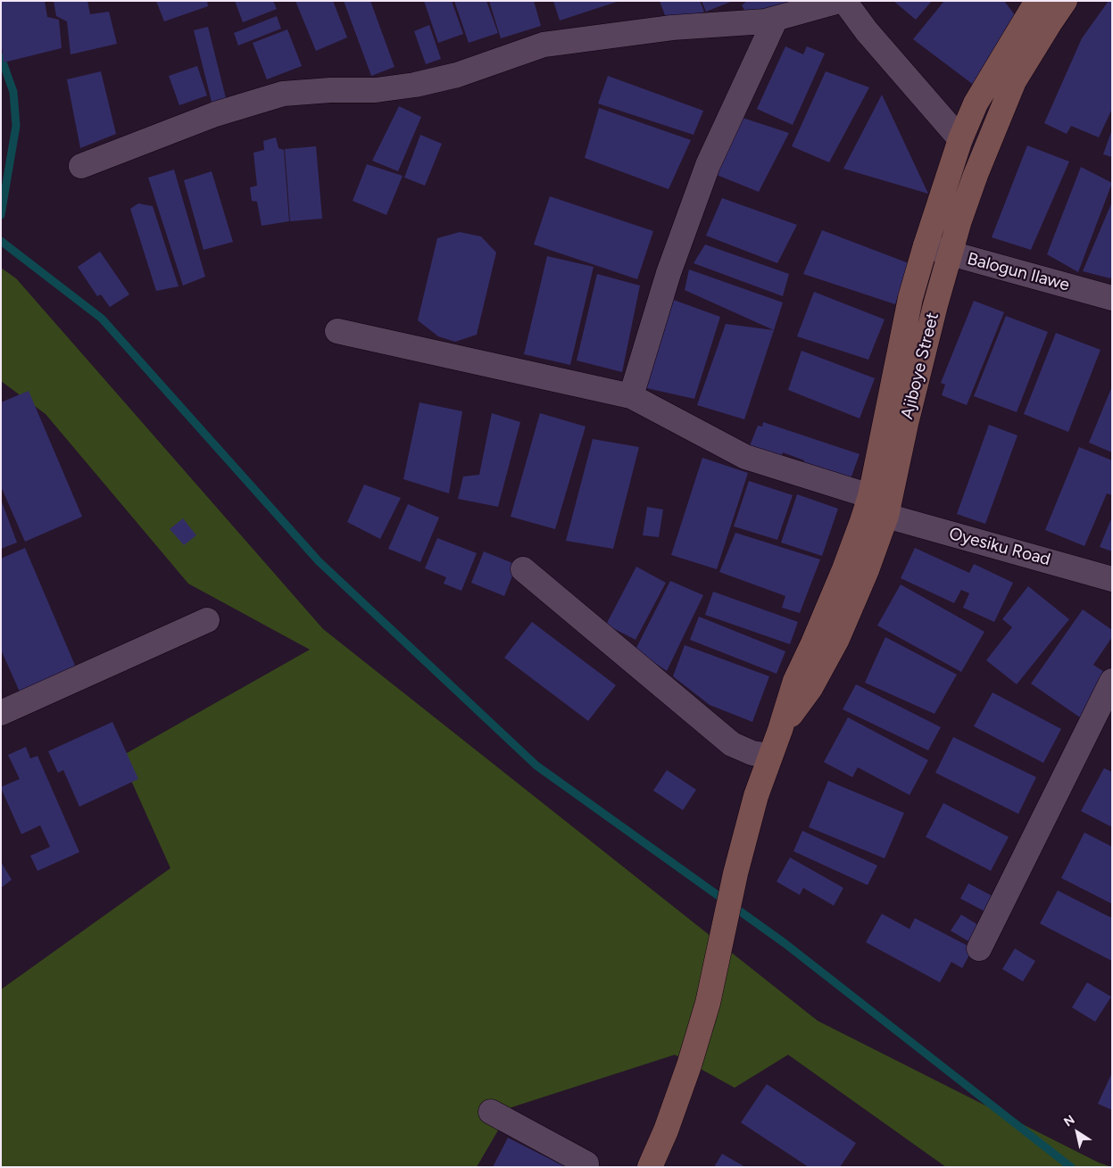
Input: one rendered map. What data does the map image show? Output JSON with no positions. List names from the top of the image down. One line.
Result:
{"streets":{"street":["Balogun Ilawe","Ajiboye Street","Oyesiku Road"]},"crossings":[["Balogun Ilawe","Ajiboye Street"],["Ajiboye Street","Oyesiku Road"]],"north":"top left"}
